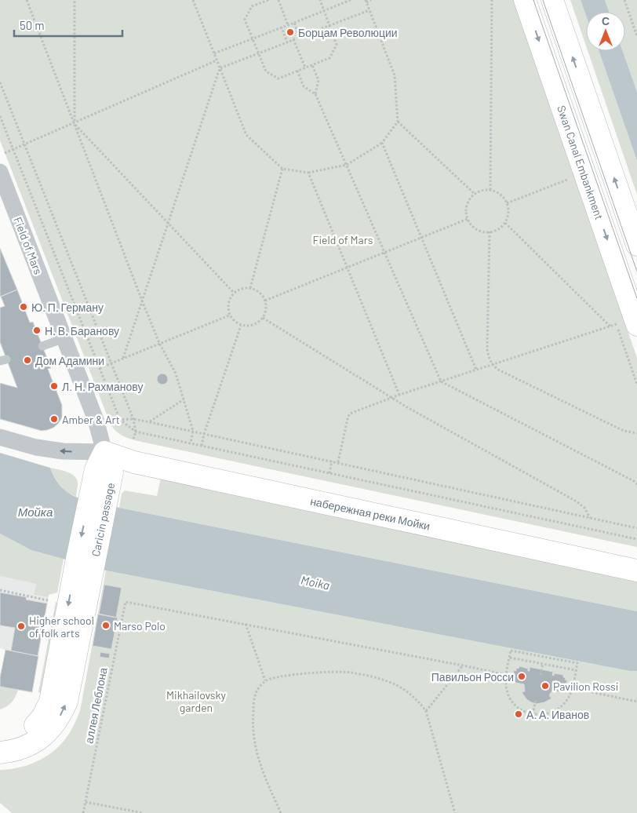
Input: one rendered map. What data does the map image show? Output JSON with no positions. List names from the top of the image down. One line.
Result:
{"streets":{"main road":["Swan Canal Embankment","набережная реки Мойки","Caricin passage"],"street":["Field of Mars"],"path":["аллея Леблона"]},"crossings":[["Field of Mars","набережная реки Мойки"],["Field of Mars","Caricin passage"],["набережная реки Мойки","Caricin passage"]],"water":["Мойка","Moika"],"parks":["Field of Mars","Mikhailovsky garden"],"places":["Борцам Революции","Ю. П. Герману","Н. В. Баранову","Дом Адамини","Л. Н. Рахманову","Amber & Art","Marso Polo","Higher school of folk arts","Павильон Росси","Pavilion Rossi","А. А. Иванов"],"scale_bar":"50 m","north":"top"}
